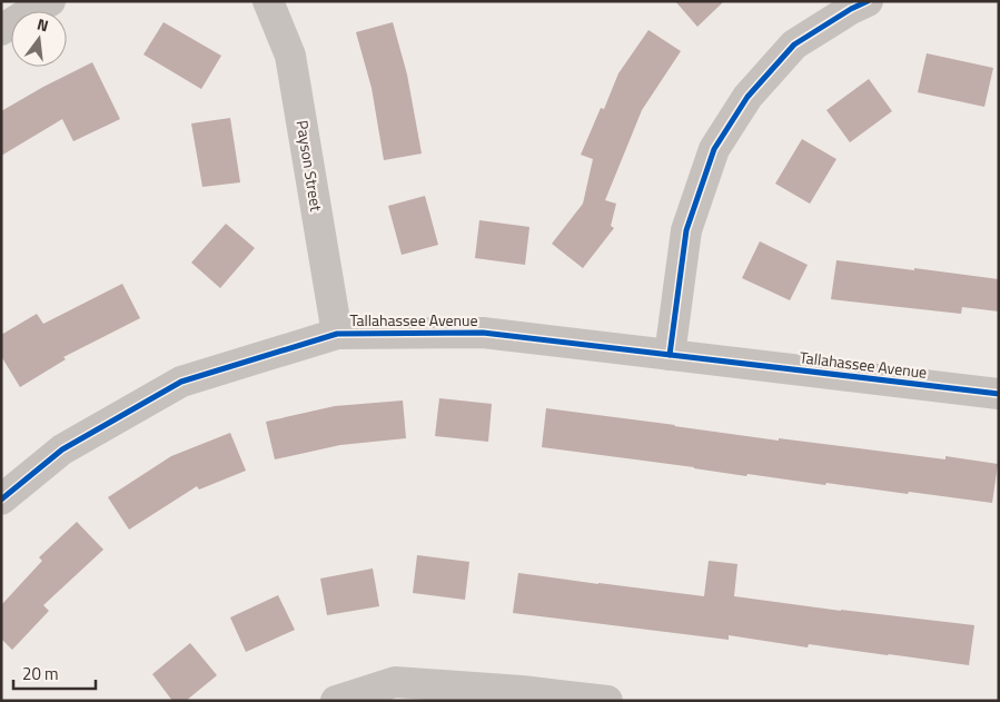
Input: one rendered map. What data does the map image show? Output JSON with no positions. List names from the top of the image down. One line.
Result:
{"streets":{"street":["Payson Street","Tallahassee Avenue"]},"crossings":[["Payson Street","Tallahassee Avenue"]],"scale_bar":"20 m","north":"top"}
